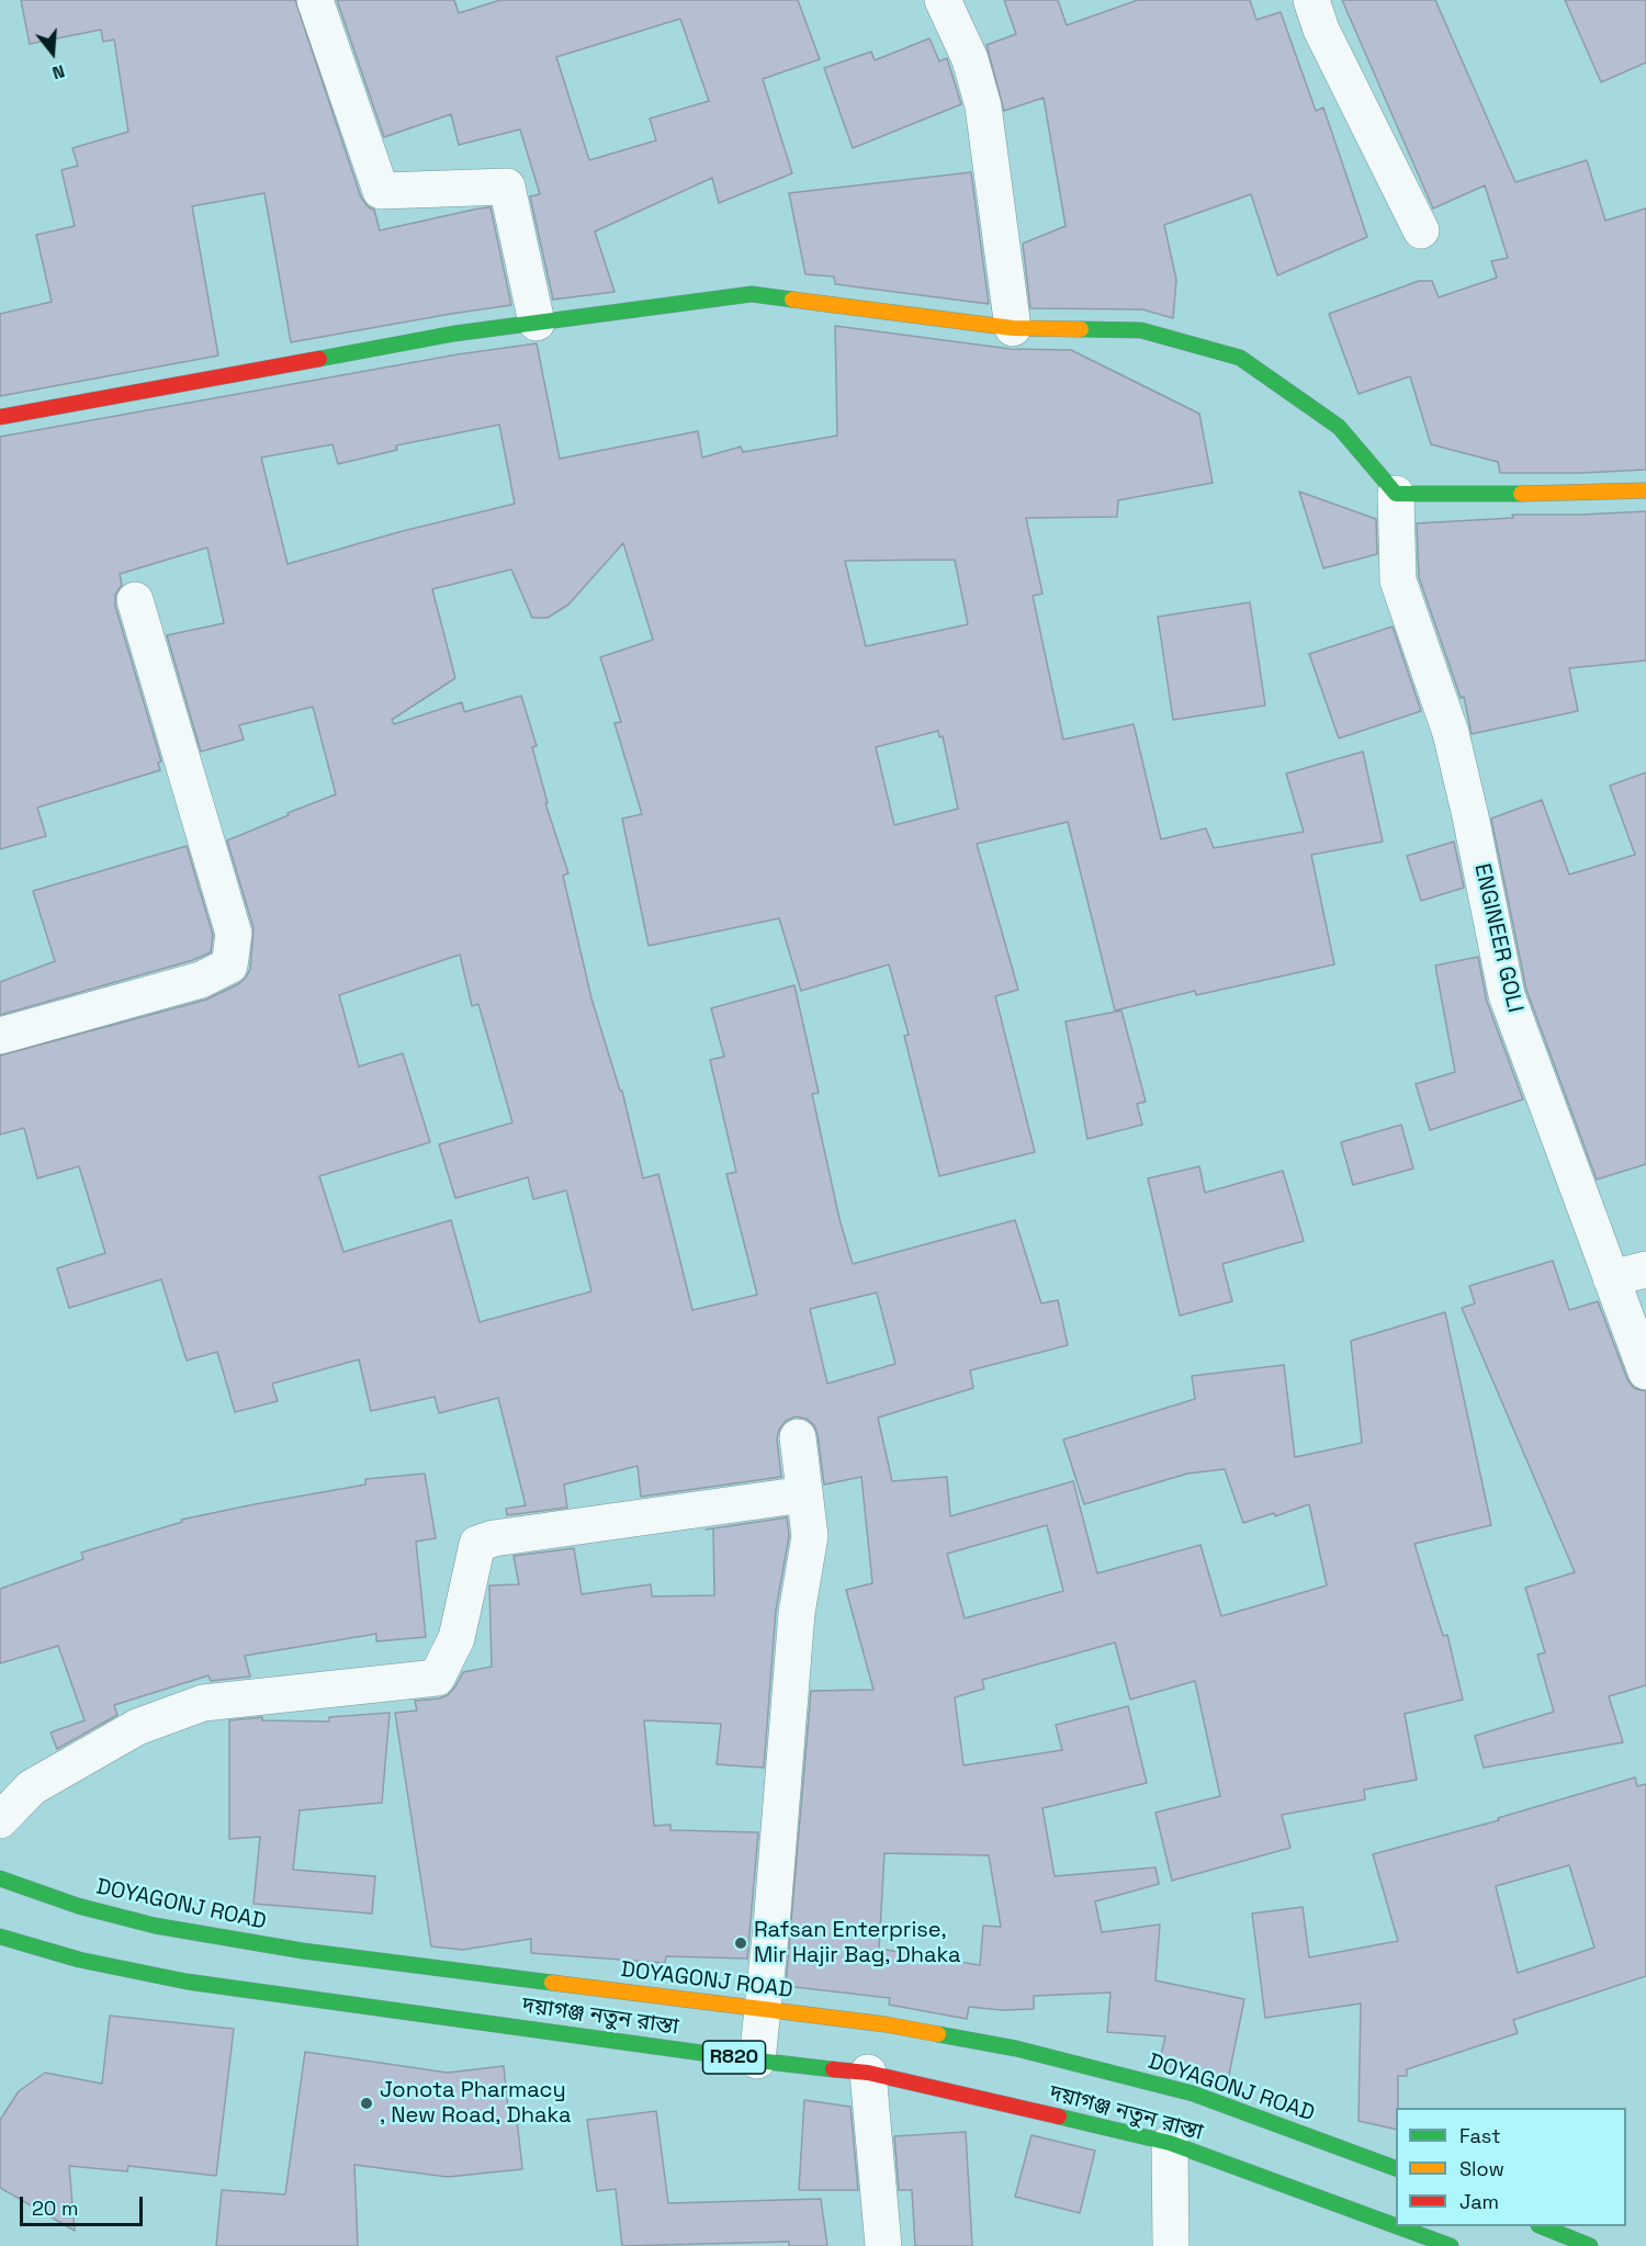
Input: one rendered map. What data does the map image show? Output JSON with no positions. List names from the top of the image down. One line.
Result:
{"streets":{"main road":["DOYAGONJ ROAD","দয়াগঞ্জ নতুন রাস্তা","R820"],"street":["ENGINEER GOLI"]},"places":["Rafsan Enterprise, Mir Hajir Bag, Dhaka","Jonota Pharmacy , New Road, Dhaka"],"legend":["Fast","Slow","Jam"],"scale_bar":"20 m","north":"bottom"}
